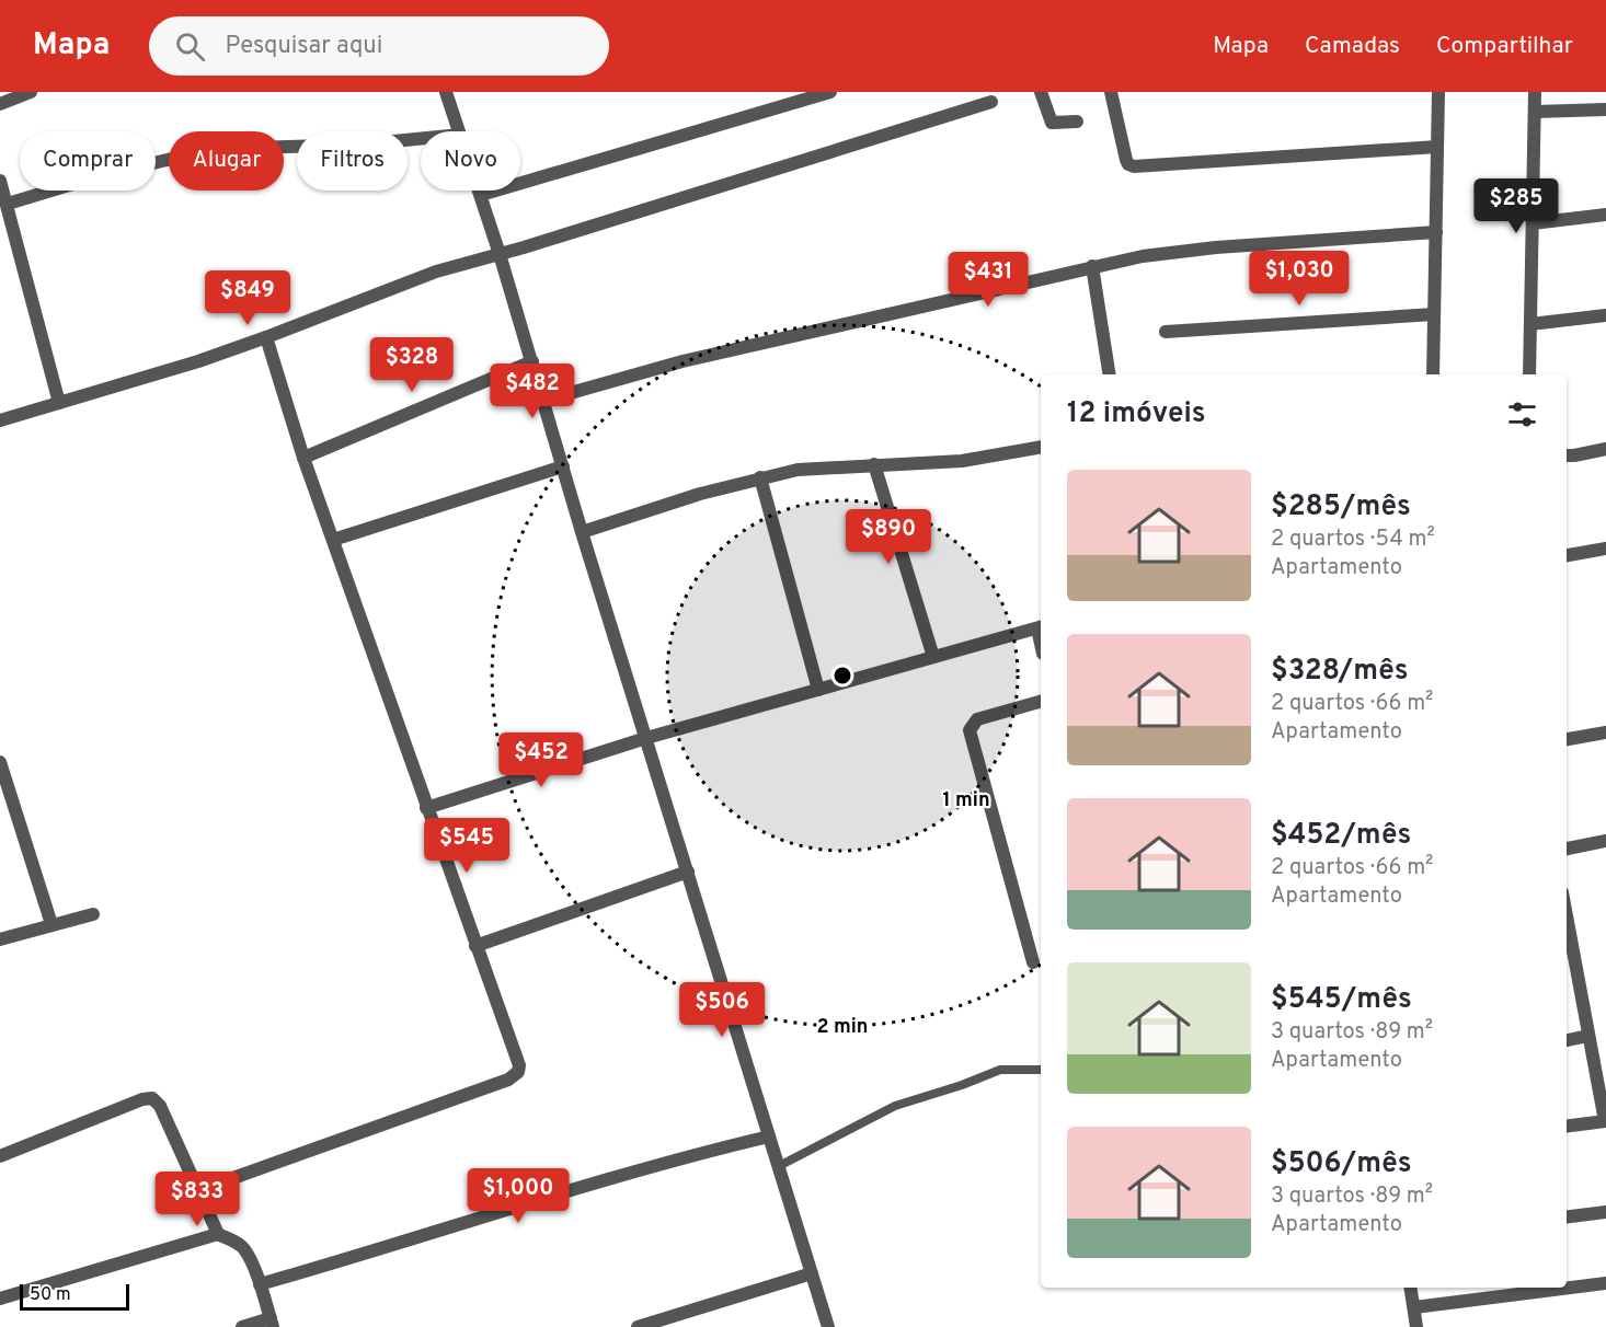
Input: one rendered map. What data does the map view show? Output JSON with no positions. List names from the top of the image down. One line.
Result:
{"scale_bar":"50 m","page":{"header":"Mapa","search":"Pesquisar aqui","nav":["Mapa","Camadas","Compartilhar"],"chip":["Comprar","Alugar","Filtros","Novo"],"price":["$285","$1,030","$431","$849","$328","$482","$890","$452","$545","$506","$1,000","$833"],"heading":"12 imóveis","list":[{"name":"$285/mês","note":"2 quartos · 54 m² · Apartamento"},{"name":"$328/mês","note":"2 quartos · 66 m² · Apartamento"},{"name":"$452/mês","note":"2 quartos · 66 m² · Apartamento"},{"name":"$545/mês","note":"3 quartos · 89 m² · Apartamento"},{"name":"$506/mês","note":"3 quartos · 89 m² · Apartamento"}],"scale":"50 m"},"rings":["1 min","2 min"]}
